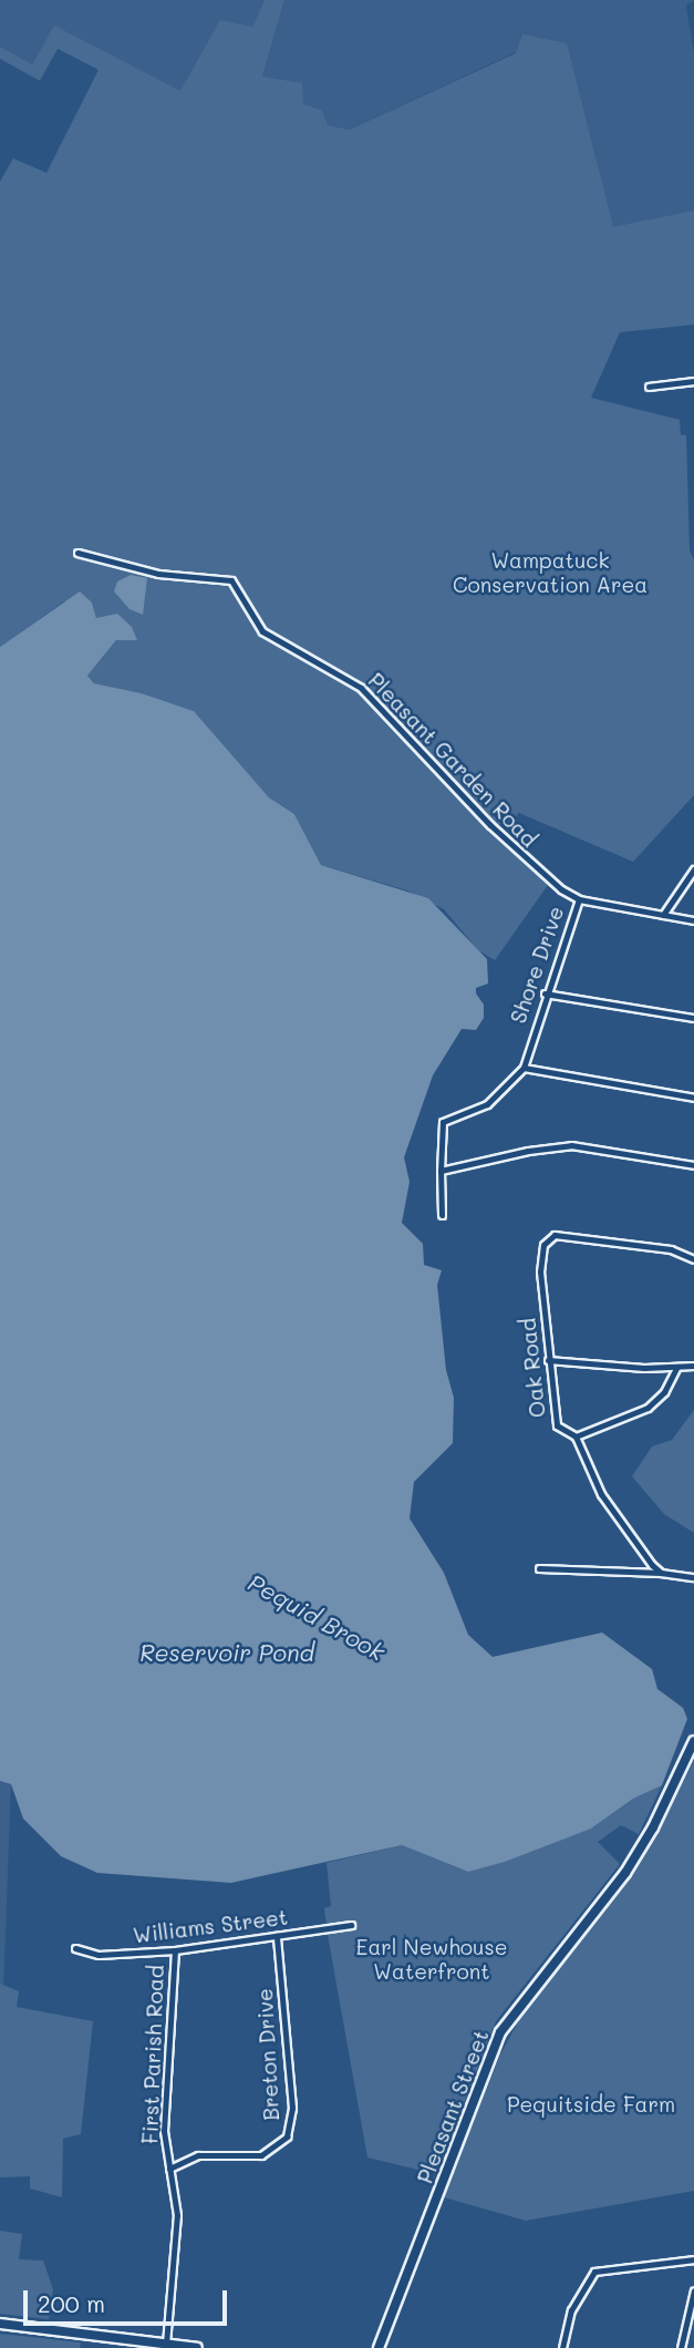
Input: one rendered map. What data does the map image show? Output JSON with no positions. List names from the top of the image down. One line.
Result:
{"streets":{"main road":["Pleasant Street"],"street":["Pleasant Garden Road","Shore Drive","Oak Road","Williams Street","First Parish Road","Breton Drive"]},"crossings":[["Pleasant Garden Road","Shore Drive"],["Williams Street","First Parish Road"],["Williams Street","Breton Drive"],["First Parish Road","Breton Drive"]],"water":["Pequid Brook","Reservoir Pond"],"parks":["Wampatuck Conservation Area","Earl Newhouse Waterfront","Pequitside Farm"],"scale_bar":"200 m"}
